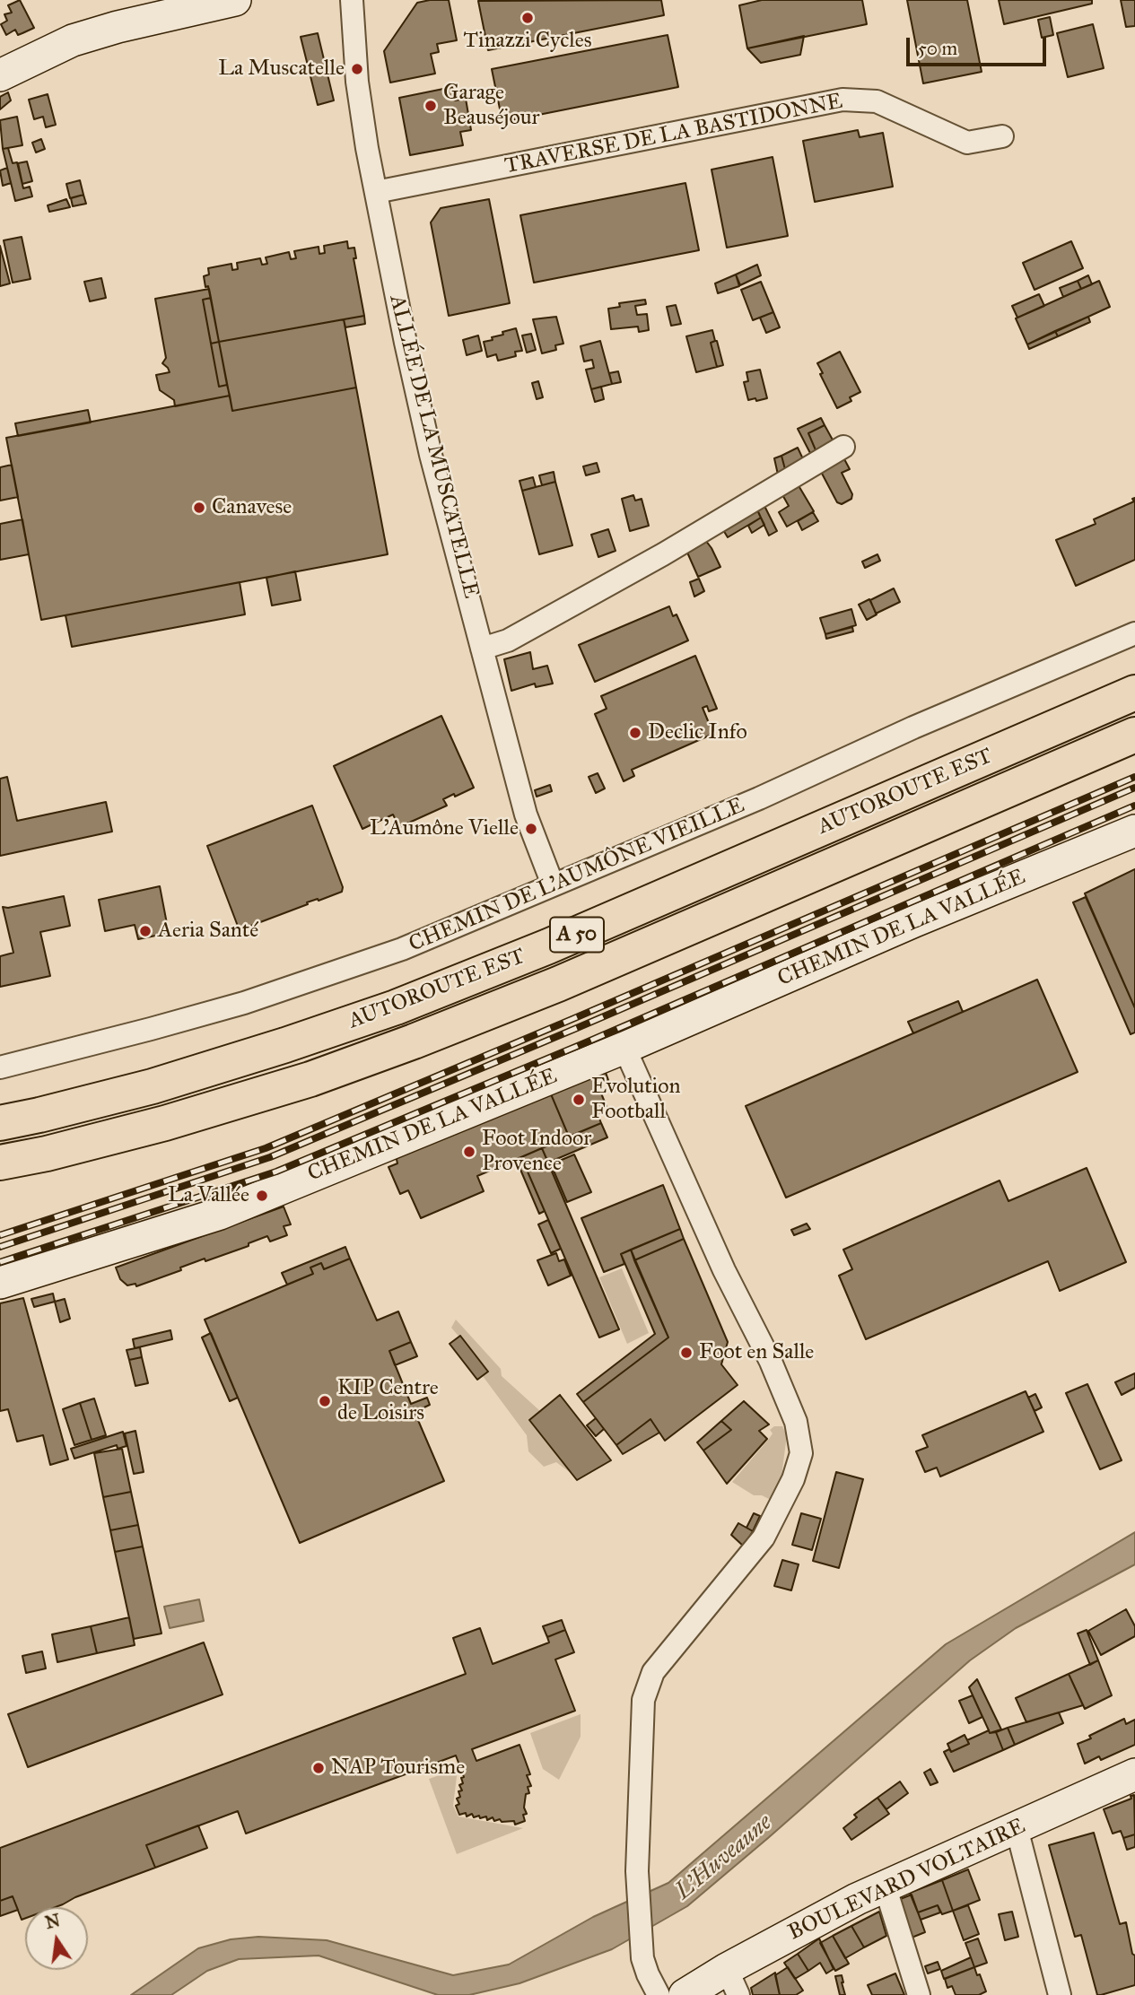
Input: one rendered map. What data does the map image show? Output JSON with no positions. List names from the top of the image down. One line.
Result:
{"streets":{"highway":["AUTOROUTE EST","A 50"],"street":["TRAVERSE DE LA BASTIDONNE","ALLÉE DE LA MUSCATELLE","CHEMIN DE L'AUMÔNE VIEILLE","CHEMIN DE LA VALLÉE","BOULEVARD VOLTAIRE"]},"crossings":[["TRAVERSE DE LA BASTIDONNE","ALLÉE DE LA MUSCATELLE"],["ALLÉE DE LA MUSCATELLE","CHEMIN DE L'AUMÔNE VIEILLE"]],"water":["L'Huveaune"],"places":["Tinazzi Cycles","La Muscatelle","Garage Beauséjour","Canavese","Declic Info","L'Aumône Vielle","Aeria Santé","Evolution Football","Foot Indoor Provence","La Vallée","Foot en Salle","KIP Centre de Loisirs","NAP Tourisme"],"scale_bar":"50 m","north":"top"}
